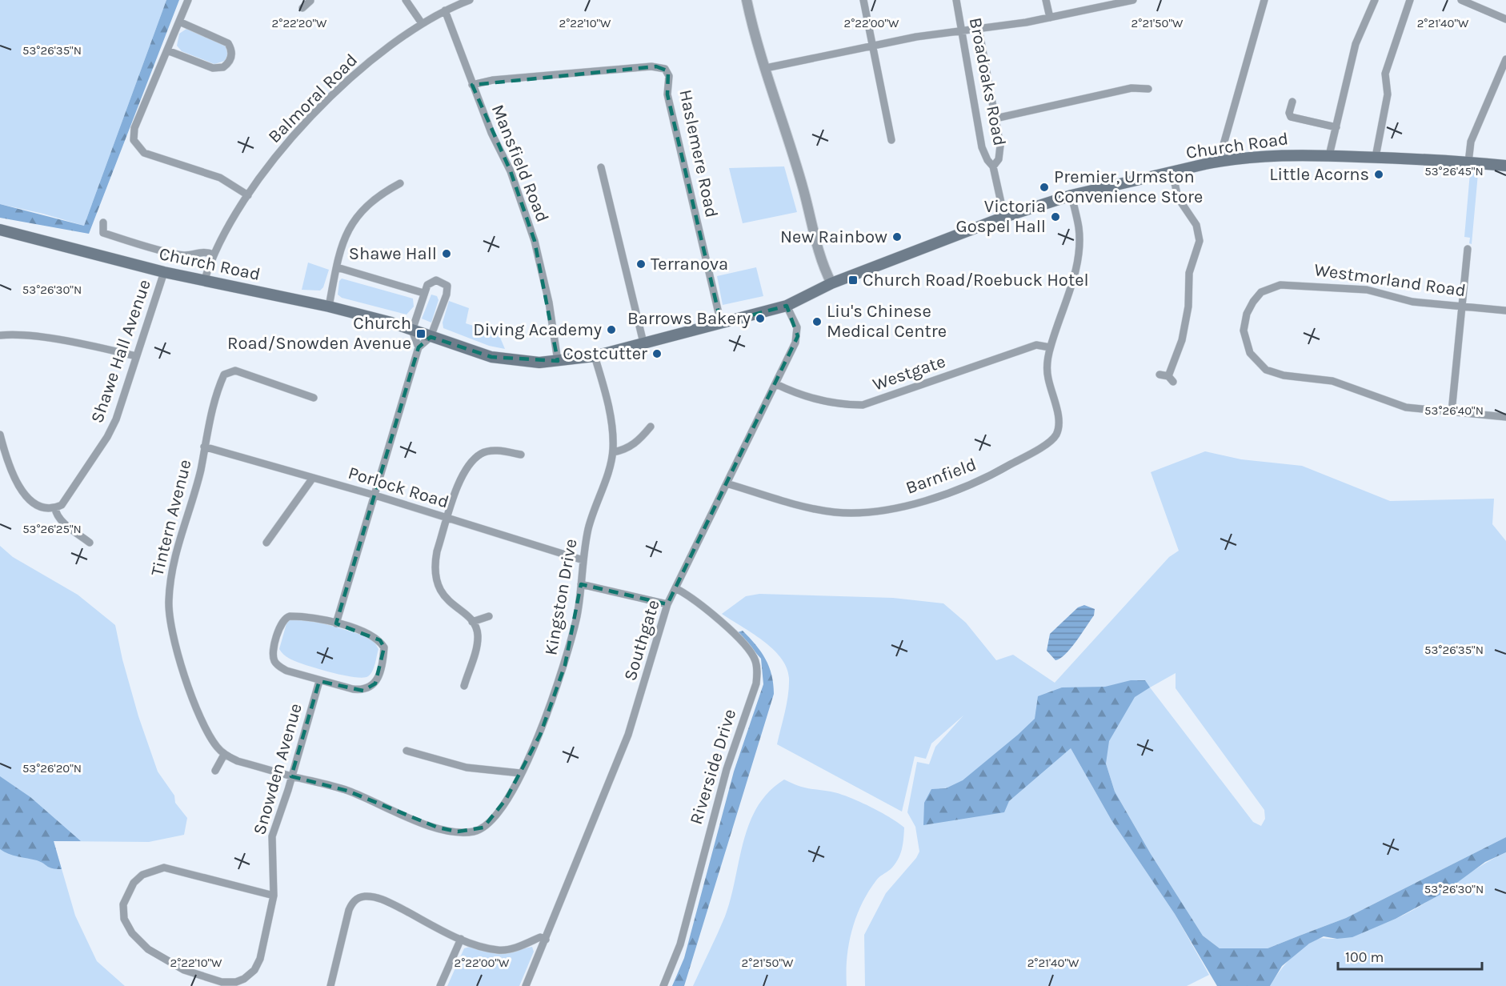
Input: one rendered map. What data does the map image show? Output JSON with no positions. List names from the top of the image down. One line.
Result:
{"streets":{"main road":["Church Road"],"street":["Broadoaks Road","Balmoral Road","Haslemere Road","Mansfield Road","Westmorland Road","Shawe Hall Avenue","Westgate","Barnfield","Porlock Road","Tintern Avenue","Kingston Drive","Southgate","Riverside Drive","Snowden Avenue"]},"crossings":[["Broadoaks Road","Church Road"],["Balmoral Road","Church Road"],["Balmoral Road","Mansfield Road"],["Church Road","Haslemere Road"],["Church Road","Mansfield Road"],["Church Road","Shawe Hall Avenue"],["Church Road","Barnfield"],["Church Road","Kingston Drive"],["Church Road","Southgate"],["Haslemere Road","Mansfield Road"],["Westgate","Barnfield"],["Westgate","Southgate"],["Barnfield","Southgate"],["Porlock Road","Tintern Avenue"],["Porlock Road","Kingston Drive"],["Kingston Drive","Snowden Avenue"],["Southgate","Riverside Drive"]],"places":{"other":["Little Acorns","Premier, Urmston Convenience Store","Victoria Gospel Hall","New Rainbow","Shawe Hall","Terranova","Barrows Bakery","Liu's Chinese Medical Centre","Diving Academy","Costcutter"],"transit":["Church Road/Roebuck Hotel","Church Road/Snowden Avenue"]},"scale_bar":"100 m","coordinates":["2°22'20\"W","2°22'10\"W","2°22'00\"W","2°21'50\"W","2°21'40\"W","53°26'35\"N","53°26'45\"N","53°26'30\"N","53°26'40\"N","53°26'25\"N","53°26'20\"N"]}
